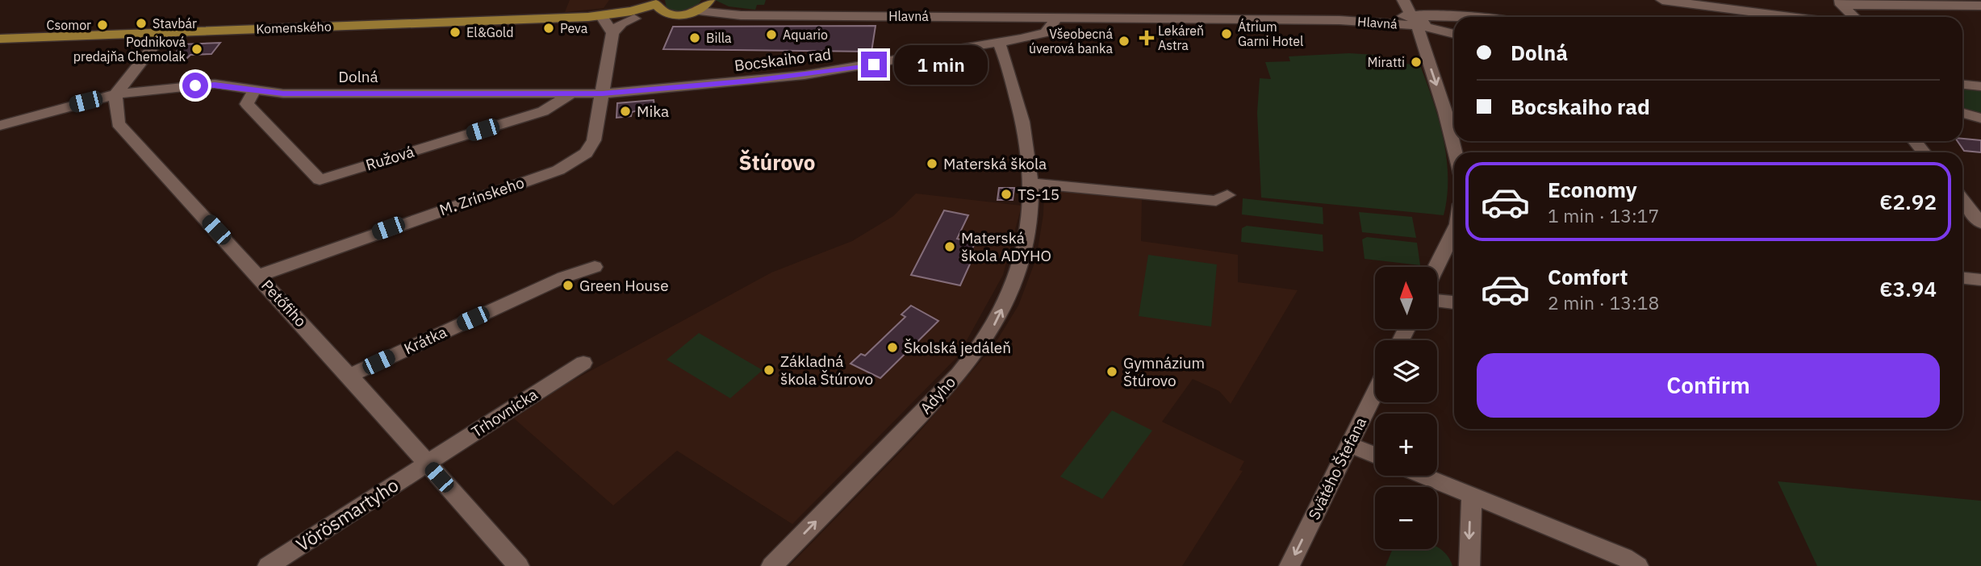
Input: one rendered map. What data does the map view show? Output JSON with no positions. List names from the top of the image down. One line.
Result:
{"streets":{"main road":["Komenského"],"street":["Hlavná","Bocskaiho rad","Dolná","Ružová","M. Zrínskeho","Petőfiho","Krátka","Adyho","Trhovnícka","Svätého Štefana","Vörösmartyho"]},"crossings":[["Bocskaiho rad","Dolná"],["Bocskaiho rad","M. Zrínskeho"],["Bocskaiho rad","Adyho"],["Dolná","Ružová"],["Dolná","M. Zrínskeho"],["Dolná","Petőfiho"],["M. Zrínskeho","Petőfiho"],["Petőfiho","Krátka"],["Petőfiho","Trhovnícka"],["Petőfiho","Vörösmartyho"],["Trhovnícka","Vörösmartyho"]],"one_way":["Adyho","Svätého Štefana"],"districts":["Štúrovo"],"places":{"other":["Stavbár","Csomor","Peva","El&Gold","Átrium Garni Hotel","Aquario","Billa","Všeobecná úverová banka","Podniková predajňa Chemolak","Miratti","Mika","Materská škola","TS-15","Materská škola ADYHO","Green House","Školská jedáleň","Základná škola Štúrovo","Gymnázium Štúrovo"],"health":["Lekáreň Astra"]},"north":"top","page":{"banner":["Dolná","Bocskaiho rad"],"bubble":"1 min","list":[{"name":"Economy","note":"1 min · 13:17","value":"€2.92"},{"name":"Comfort","note":"2 min · 13:18","value":"€3.94"}],"map_buttons":["+","−"],"buttons":"Confirm"}}
